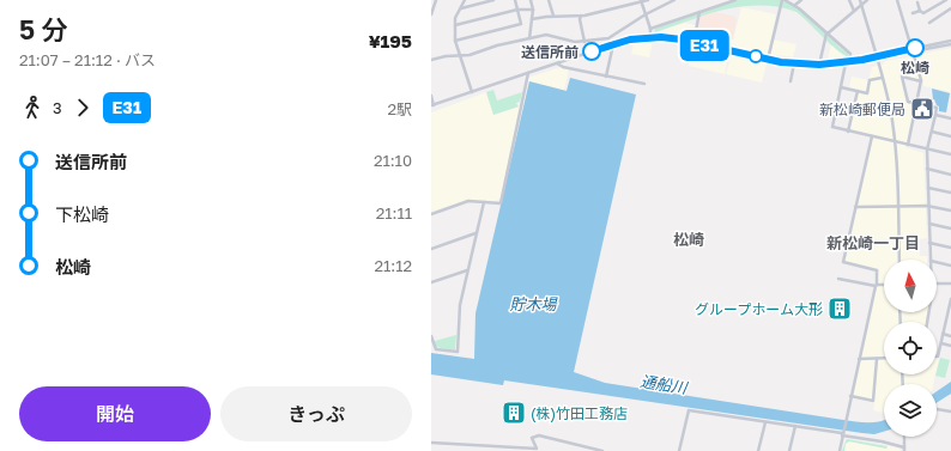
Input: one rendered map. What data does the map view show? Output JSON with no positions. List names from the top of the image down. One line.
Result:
{"districts":["松崎","新松崎一丁目"],"water":["貯木場","通船川"],"places":{"other":["松崎","送信所前"],"public building":["新松崎郵便局"],"building":["グループホーム大形","(株)竹田工務店"]},"lines":["bus line E31"],"north":"top","page":{"heading":["5 分","21:07 – 21:12 · バス","¥195"],"on_map":"E31","legs":["3","E31","2駅"],"list":[{"name":"送信所前","value":"21:10"},{"name":"下松崎","value":"21:11"},{"name":"松崎","value":"21:12"}],"buttons":["開始","きっぷ"]}}
